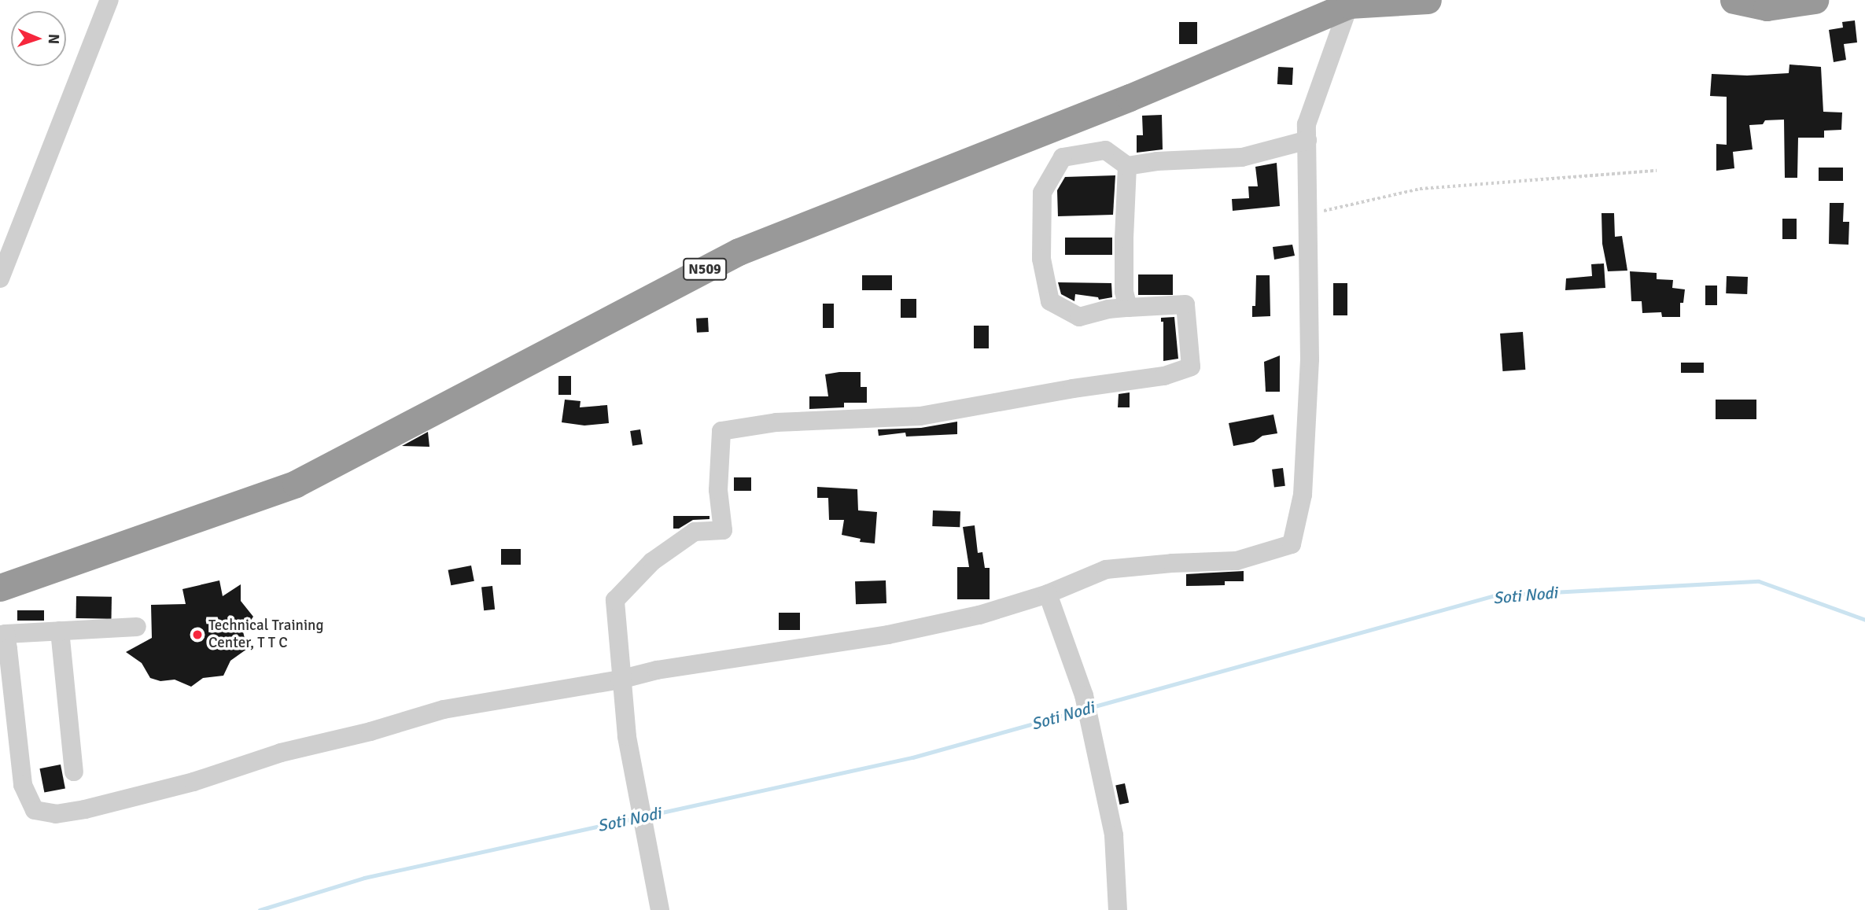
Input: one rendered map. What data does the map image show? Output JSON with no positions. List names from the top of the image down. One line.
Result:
{"streets":{"highway":["N509"]},"water":["Soti Nodi"],"places":["Technical Training Center, T T C"],"north":"right"}
